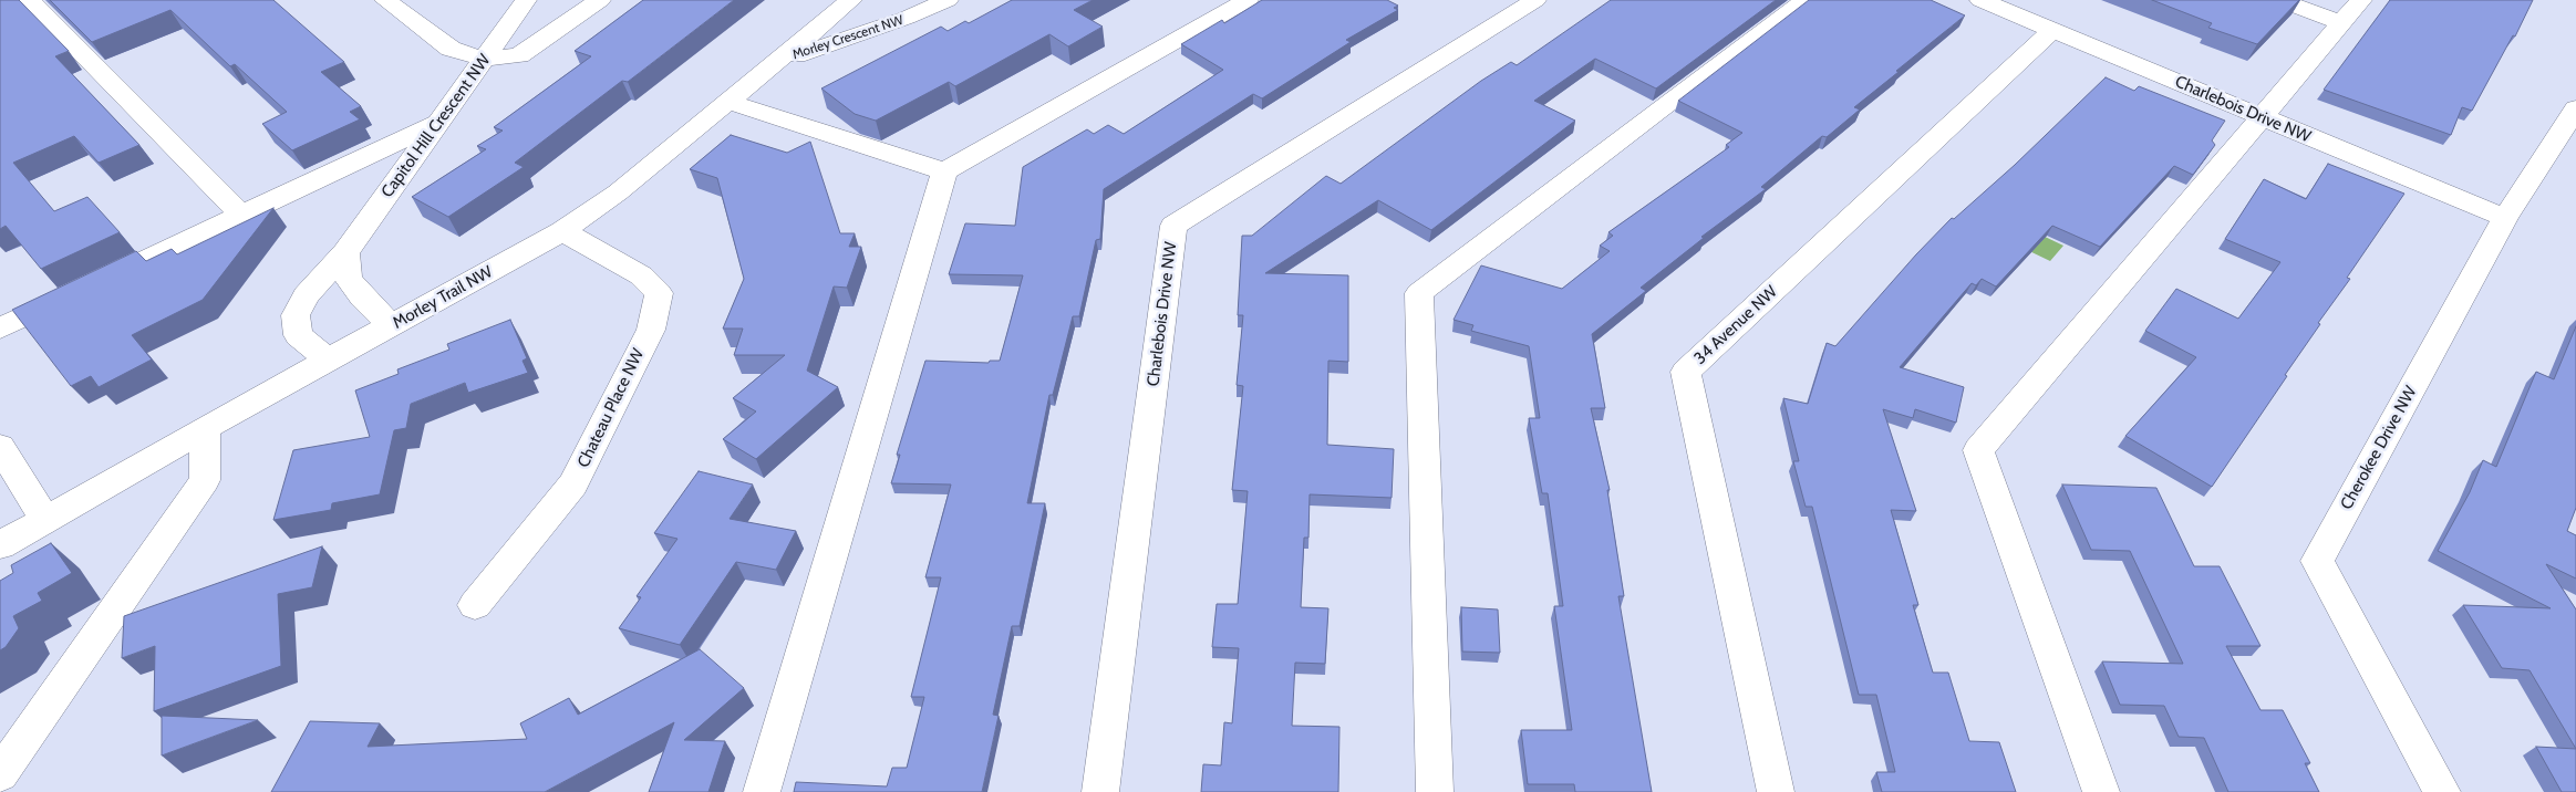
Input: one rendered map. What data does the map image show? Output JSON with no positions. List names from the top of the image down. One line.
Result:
{"streets":{"street":["Morley Crescent NW","Charlebois Drive NW","Capitol Hill Crescent NW","Morley Trail NW","34 Avenue NW","Chateau Place NW","Cherokee Drive NW"]},"crossings":[["Morley Crescent NW","Morley Trail NW"],["Charlebois Drive NW","34 Avenue NW"],["Charlebois Drive NW","Cherokee Drive NW"],["Capitol Hill Crescent NW","Morley Trail NW"],["Morley Trail NW","Chateau Place NW"]]}
